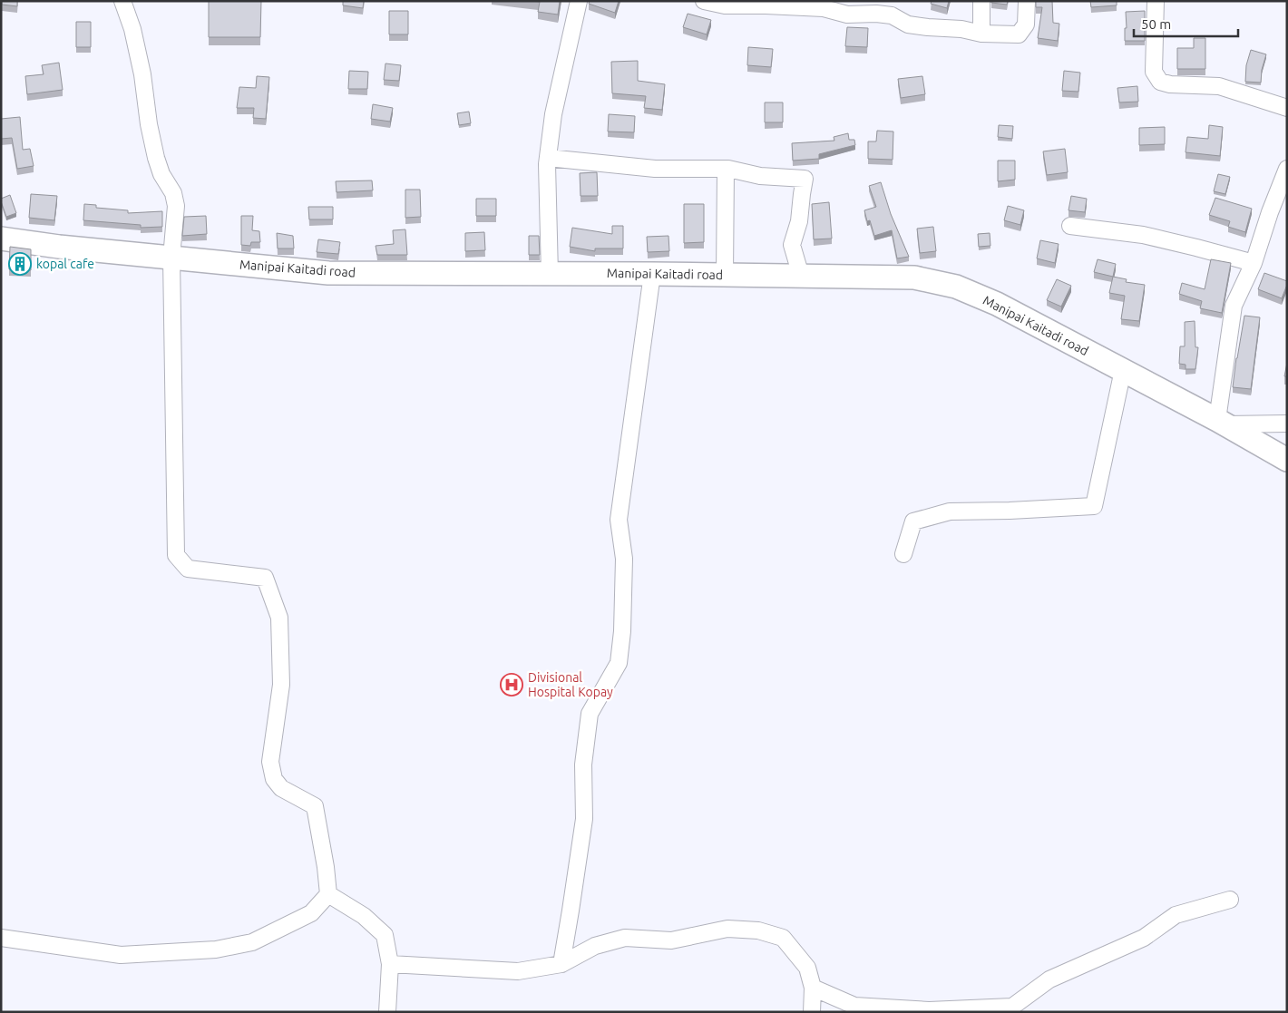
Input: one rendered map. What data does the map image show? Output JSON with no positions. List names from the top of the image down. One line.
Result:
{"streets":{"main road":["Manipai Kaitadi road"]},"places":{"building":["kopal cafe"],"hospital":["Divisional Hospital Kopay"]},"scale_bar":"50 m"}
